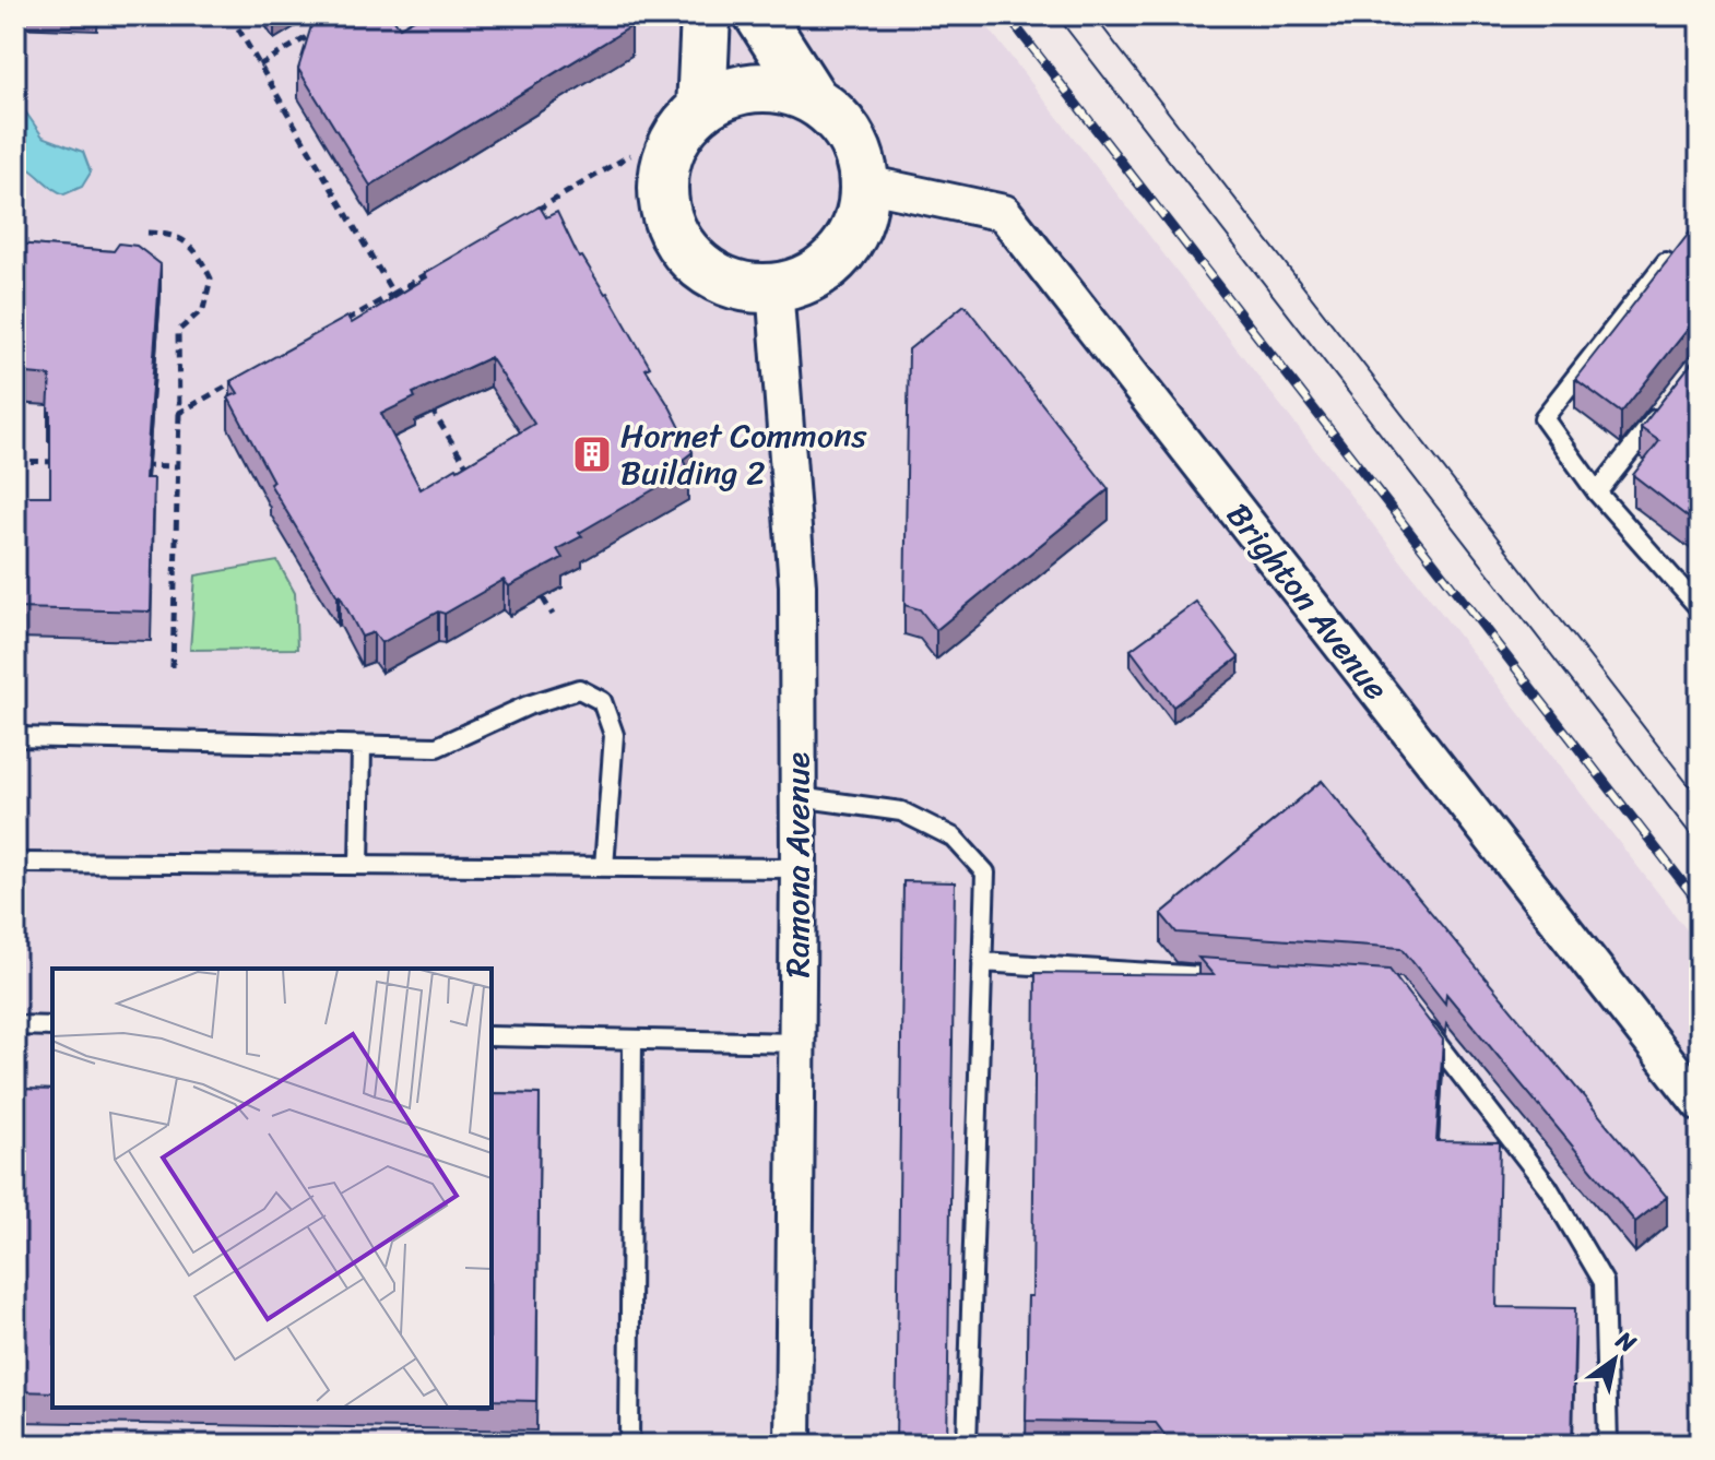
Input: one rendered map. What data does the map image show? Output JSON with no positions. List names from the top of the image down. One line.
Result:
{"streets":{"street":["Brighton Avenue","Ramona Avenue"]},"crossings":[["Brighton Avenue","Ramona Avenue"]],"places":{"building":["Hornet Commons Building 2"]},"north":"top right"}
